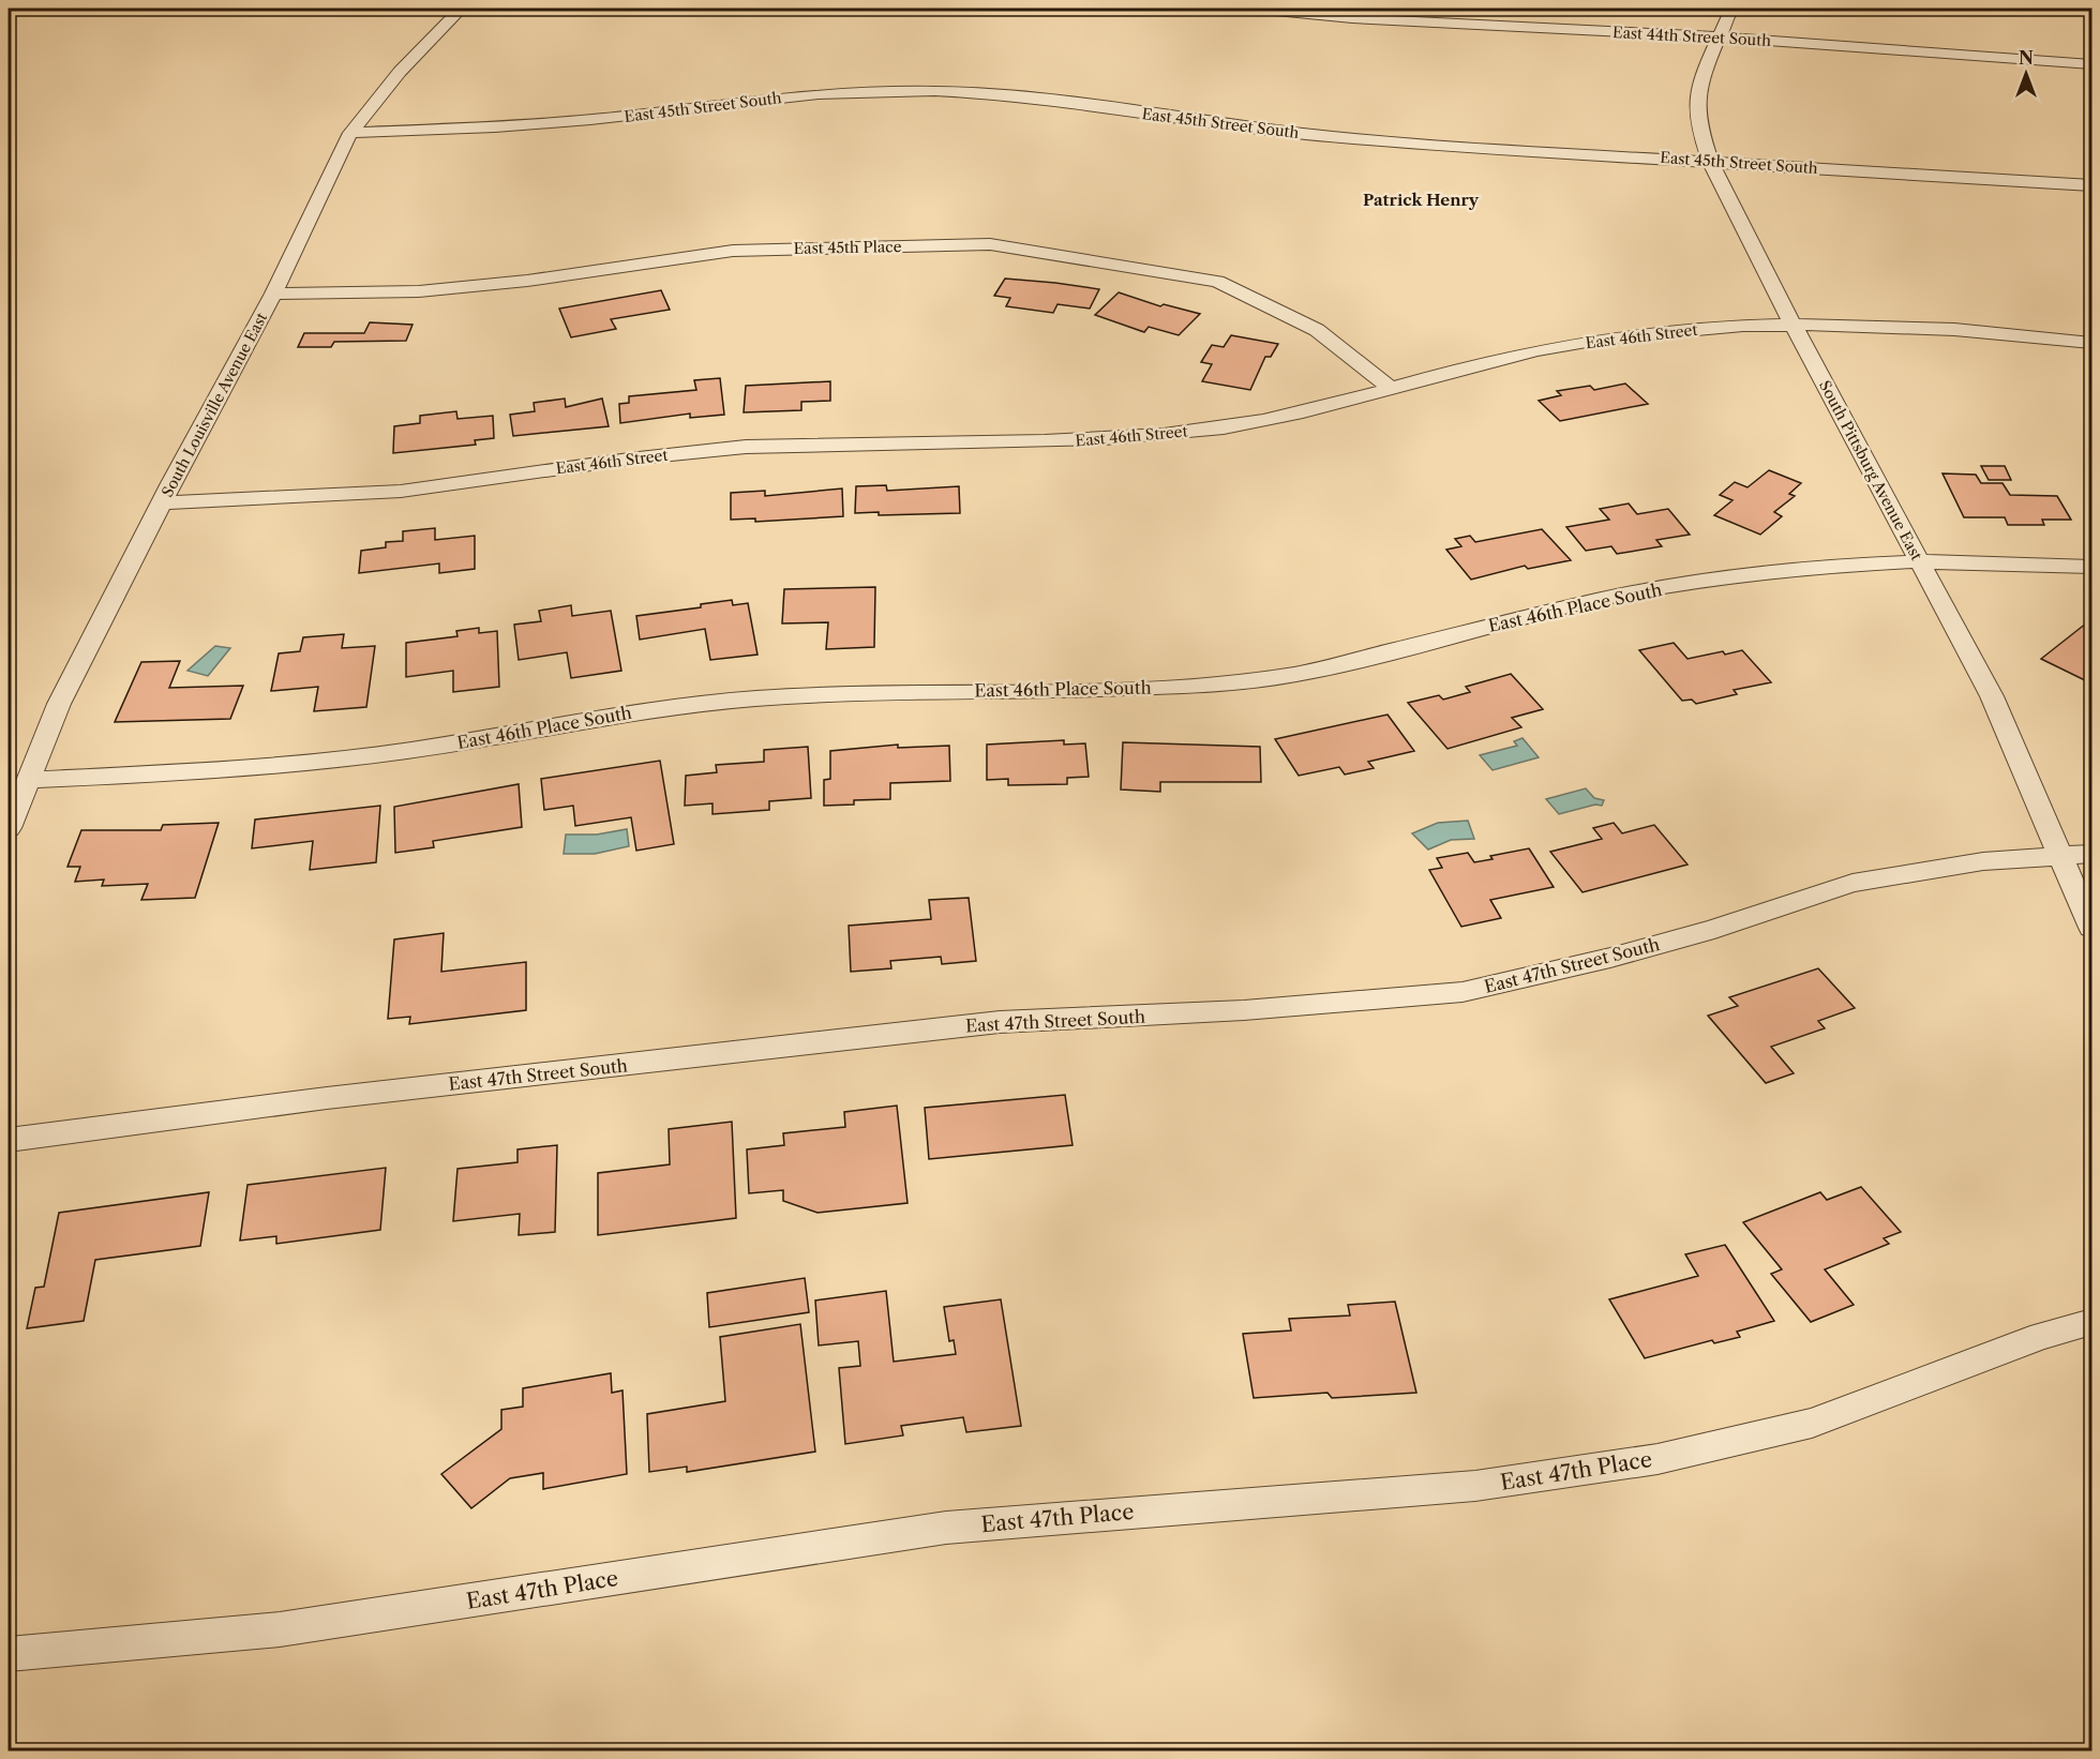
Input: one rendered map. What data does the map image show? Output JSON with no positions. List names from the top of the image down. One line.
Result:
{"streets":{"street":["East 44th Street South","East 45th Street South","East 45th Place","East 46th Street","South Louisville Avenue East","South Pittsburg Avenue East","East 46th Place South","East 47th Street South","East 47th Place"]},"crossings":[["East 44th Street South","South Pittsburg Avenue East"],["East 45th Street South","South Louisville Avenue East"],["East 45th Street South","South Pittsburg Avenue East"],["East 45th Place","East 46th Street"],["East 45th Place","South Louisville Avenue East"],["East 46th Street","South Louisville Avenue East"],["East 46th Street","South Pittsburg Avenue East"],["South Louisville Avenue East","East 46th Place South"],["South Pittsburg Avenue East","East 46th Place South"],["South Pittsburg Avenue East","East 47th Street South"]],"districts":["Patrick Henry"],"north":"top"}
